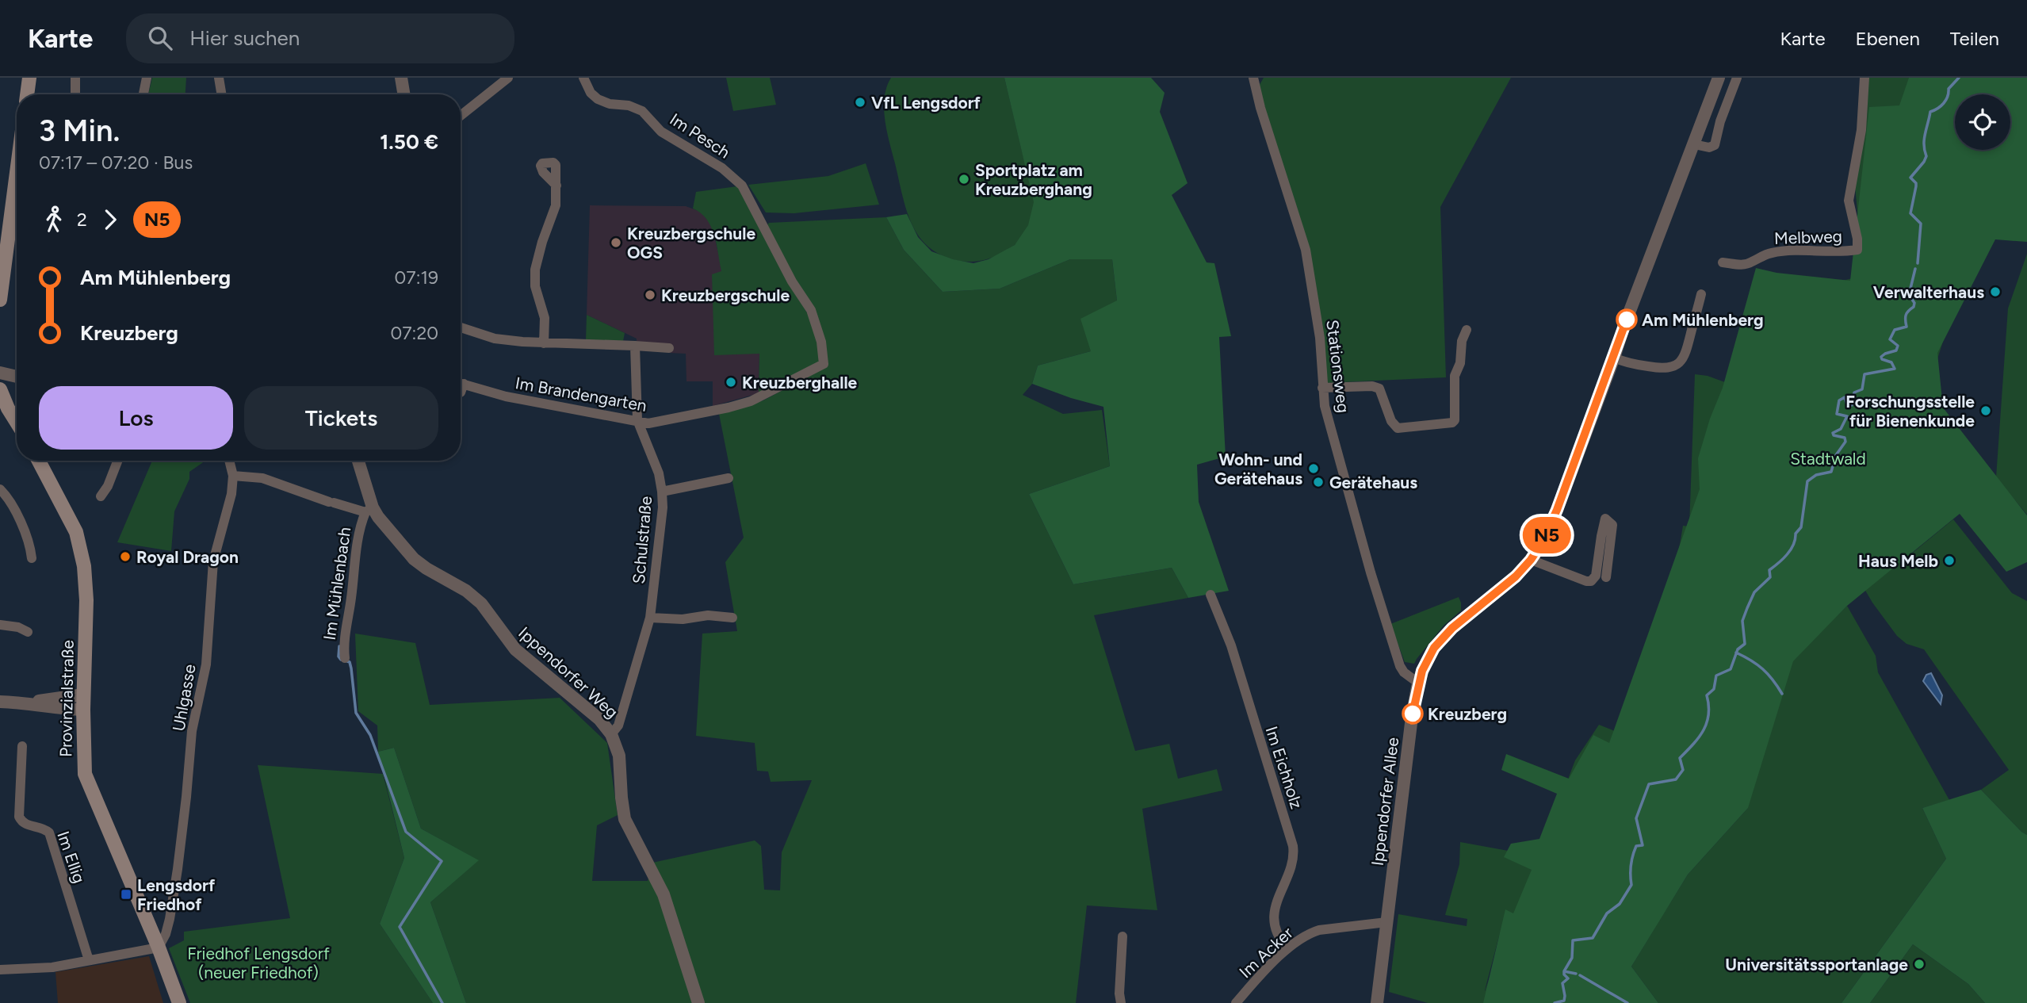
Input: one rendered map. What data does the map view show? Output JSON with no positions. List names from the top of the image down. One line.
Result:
{"streets":{"main road":["Provinzialstraße"],"street":["Im Pesch","Melbweg","Stationsweg","Im Brandengarten","Schulstraße","Im Mühlenbach","Ippendorfer Weg","Uhlgasse","Im Eichholz","Ippendorfer Allee","Im Ellig","Im Acker"]},"crossings":[["Im Pesch","Im Brandengarten"],["Stationsweg","Ippendorfer Allee"],["Im Brandengarten","Schulstraße"],["Schulstraße","Ippendorfer Weg"],["Im Mühlenbach","Ippendorfer Weg"],["Uhlgasse","Provinzialstraße"],["Im Eichholz","Im Acker"],["Ippendorfer Allee","Im Acker"]],"parks":["Stadtwald","Friedhof Lengsdorf (neuer Friedhof)"],"places":{"other":["VfL Lengsdorf","Sportplatz am Kreuzberghang","Kreuzbergschule OGS","Verwalterhaus","Kreuzbergschule","Am Mühlenberg","Kreuzberghalle","Forschungsstelle für Bienenkunde","Wohn- und Gerätehaus","Gerätehaus","Royal Dragon","Haus Melb","Kreuzberg","Universitätssportanlage"],"transit":["Lengsdorf Friedhof"]},"lines":["bus line N5"],"page":{"header":"Karte","search":"Hier suchen","nav":["Karte","Ebenen","Teilen"],"on_map":"N5","heading":["3 Min.","07:17 – 07:20 · Bus","1.50 €"],"legs":["2","N5"],"list":[{"name":"Am Mühlenberg","value":"07:19"},{"name":"Kreuzberg","value":"07:20"}],"buttons":["Los","Tickets"]}}
